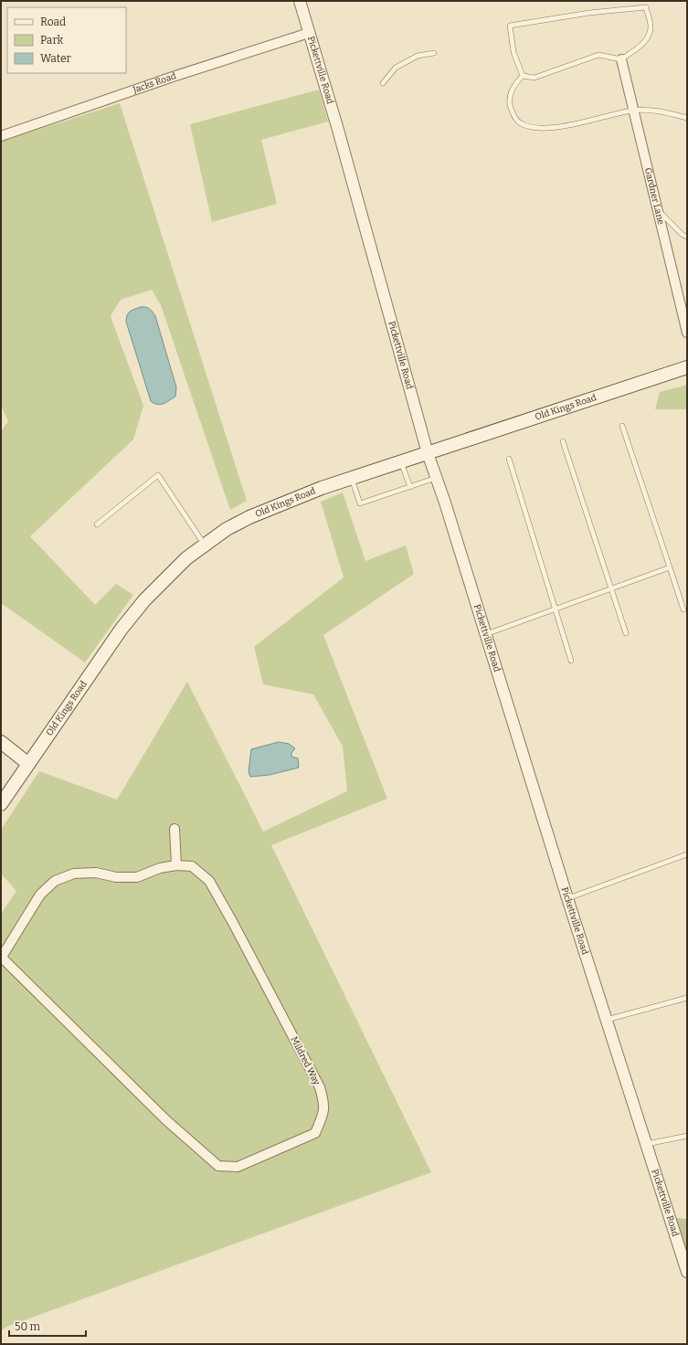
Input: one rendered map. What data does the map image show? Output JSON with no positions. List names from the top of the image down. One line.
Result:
{"streets":{"main road":["Old Kings Road"],"street":["Pickettville Road","Jacks Road","Gardner Lane","Mildred Way"]},"crossings":[["Pickettville Road","Jacks Road"],["Pickettville Road","Old Kings Road"]],"legend":["Road","Park","Water"],"scale_bar":"50 m"}
